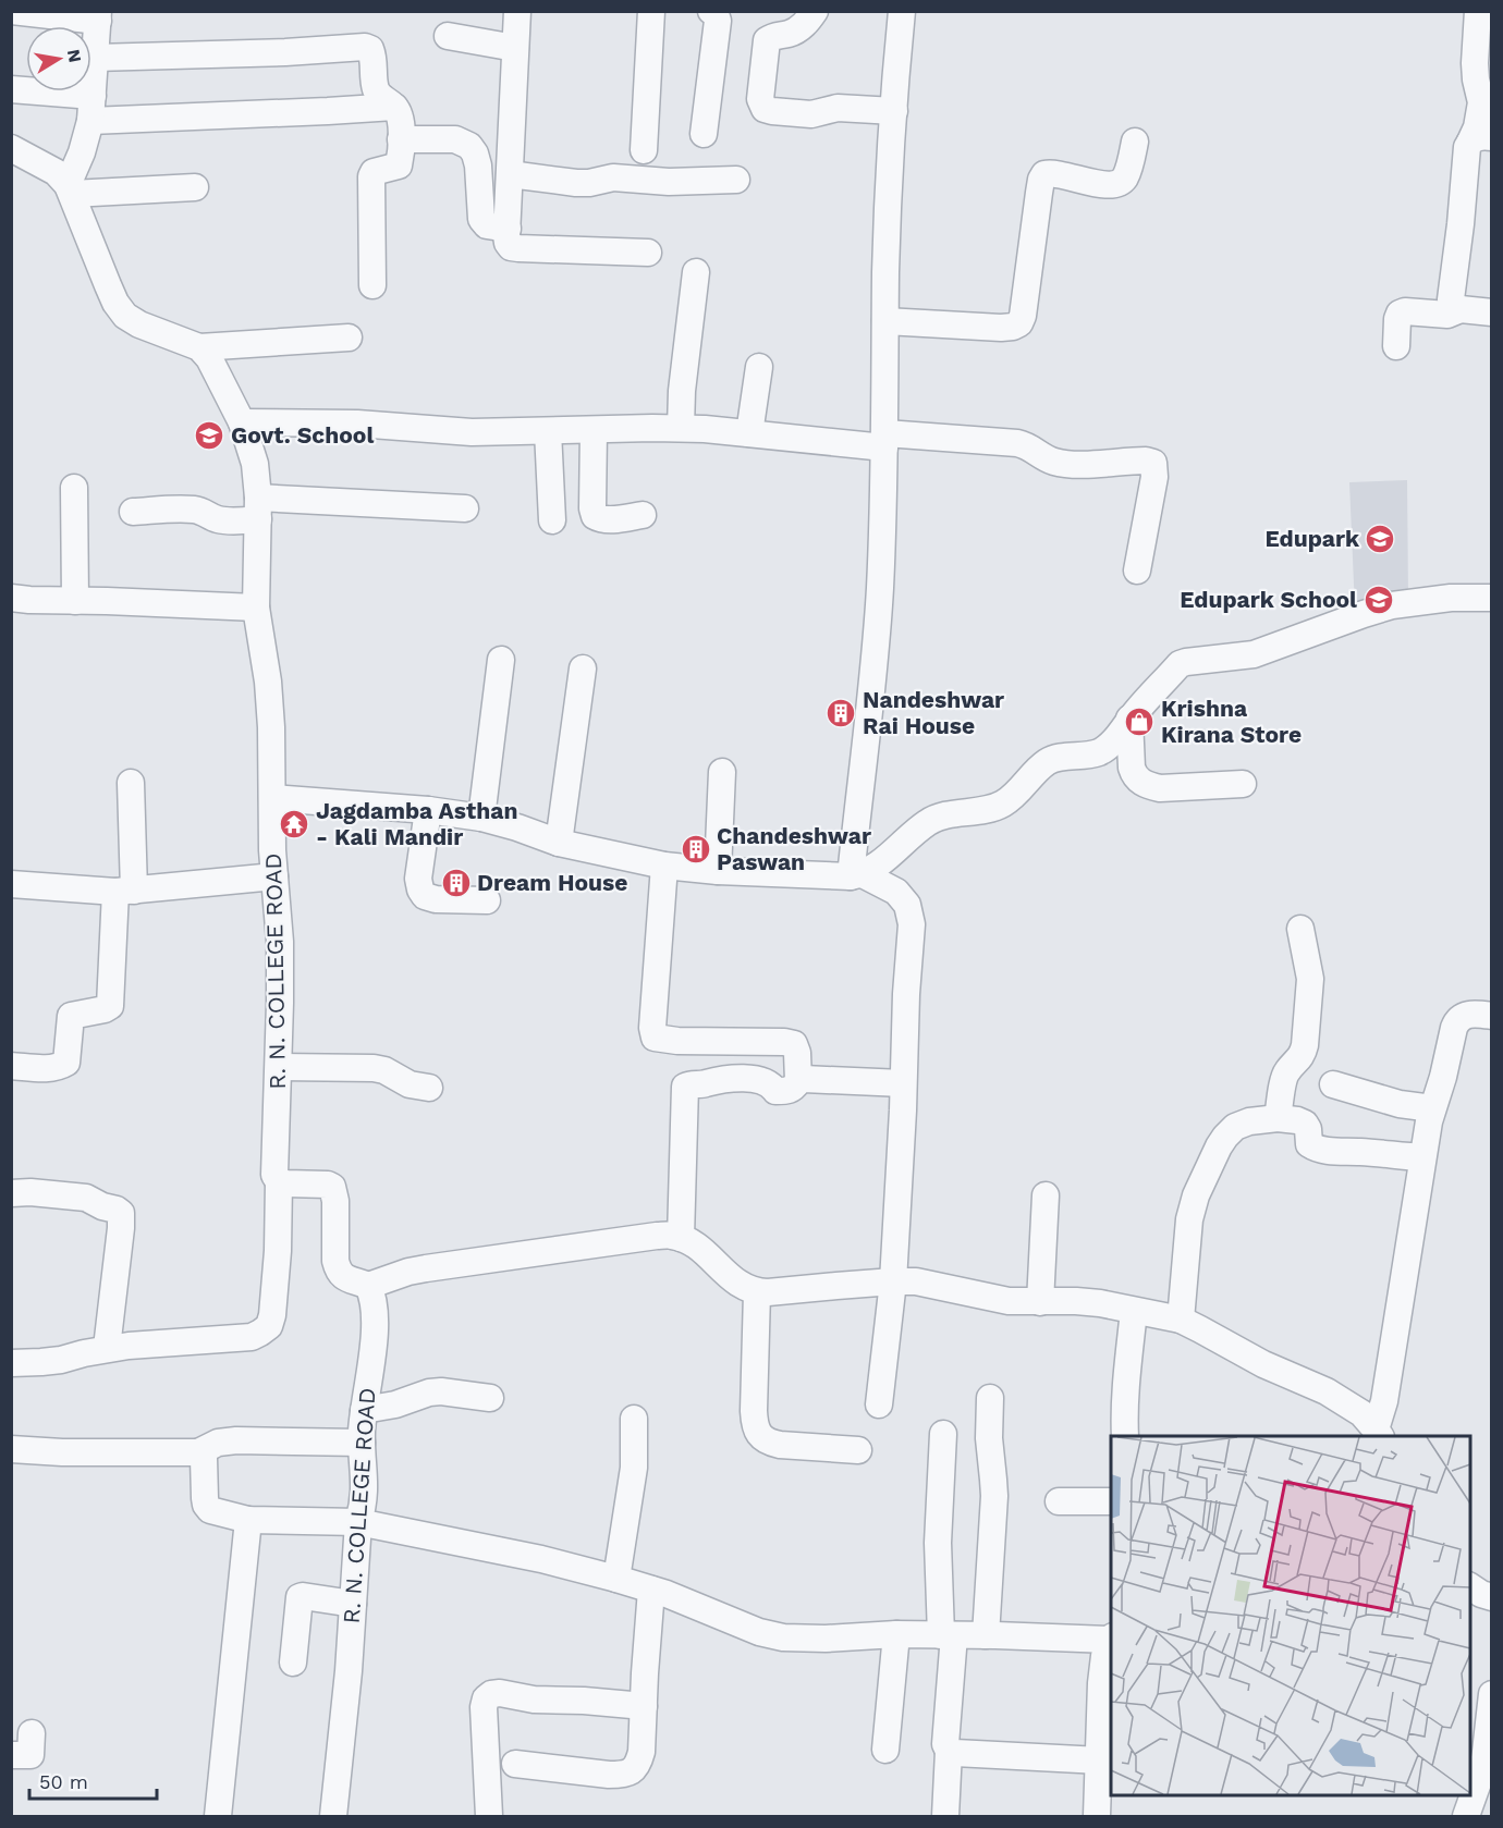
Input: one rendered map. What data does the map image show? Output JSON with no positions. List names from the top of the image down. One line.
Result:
{"streets":{"street":["R. N. COLLEGE ROAD"]},"places":{"school or university":["Govt. School","Edupark","Edupark School"],"building":["Nandeshwar Rai House","Chandeshwar Paswan","Dream House"],"shop":["Krishna Kirana Store"],"temple":["Jagdamba Asthan - Kali Mandir"]},"scale_bar":"50 m","north":"right"}
